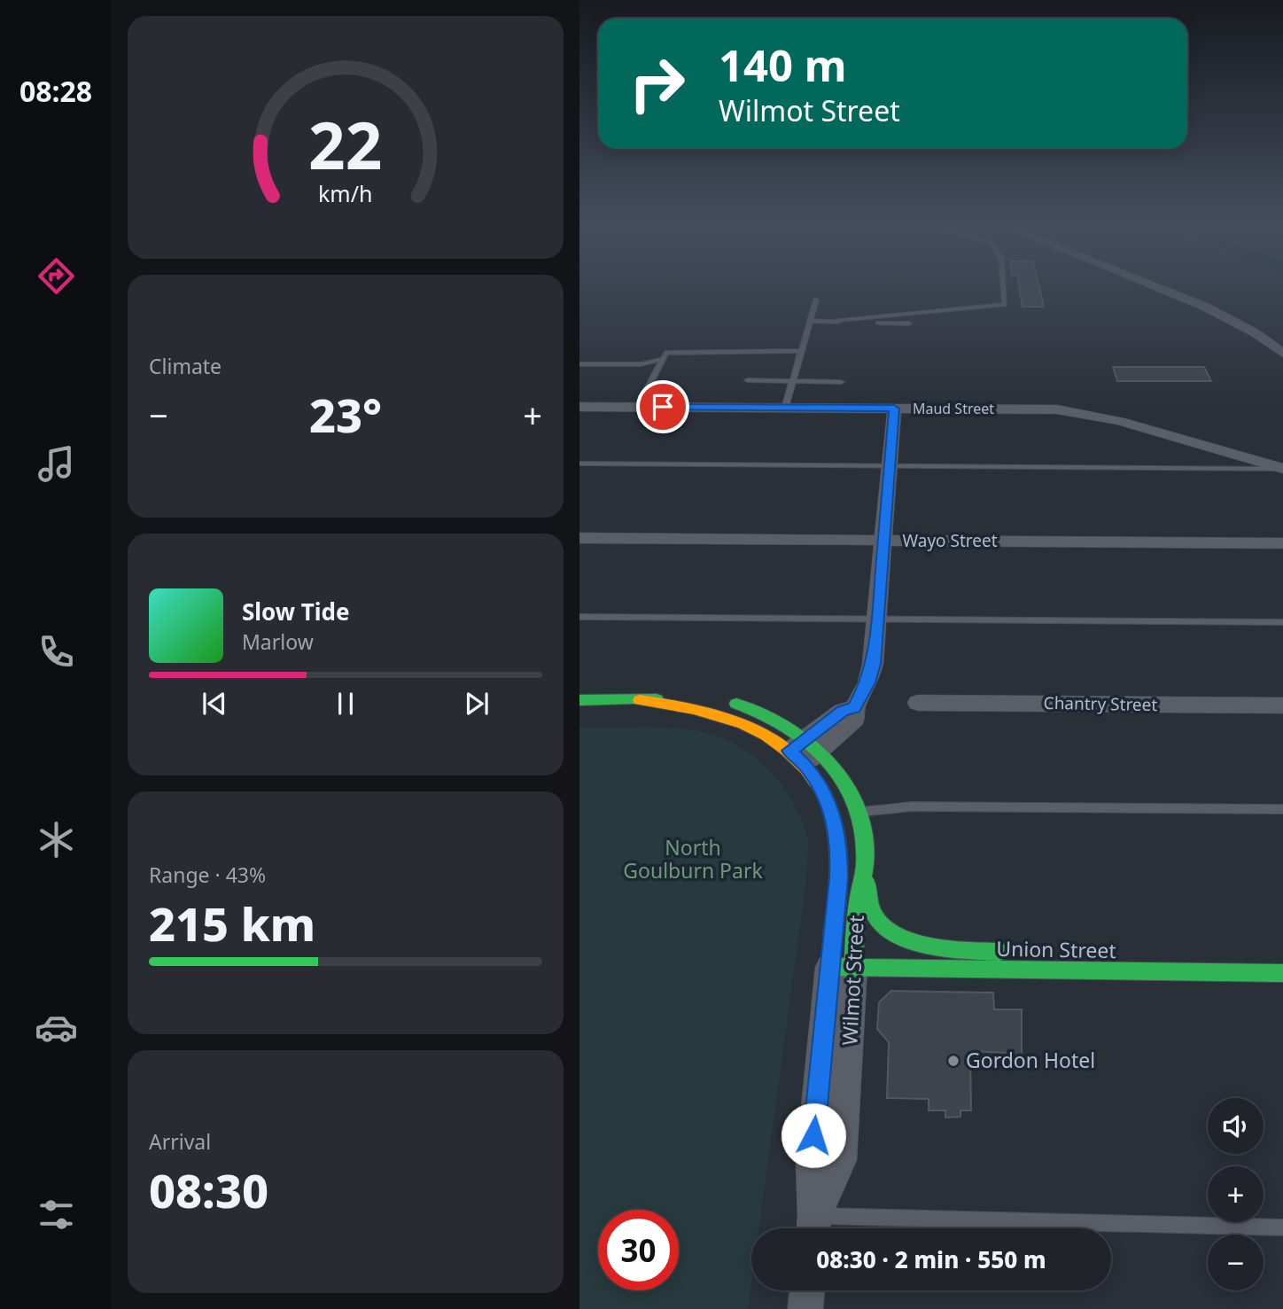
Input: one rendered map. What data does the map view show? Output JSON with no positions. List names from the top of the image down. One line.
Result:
{"streets":{"main road":["Union Street","Wilmot Street"],"street":["Maud Street","Wayo Street","Chantry Street"]},"crossings":[["Union Street","Wilmot Street"]],"parks":["North Goulburn Park"],"places":["Gordon Hotel"],"page":{"tabs":"08:28","turn":["140 m","Wilmot Street"],"tile":["Climate",["Range · 43%","215 km"],["Arrival","08:30"]],"heat":["−","23°","+"],"song":["Slow Tide","Marlow"],"map_buttons":["+","−"],"limit":"30","trip":"08:30 · 2 min · 550 m","gauge":["22","km/h"]}}
